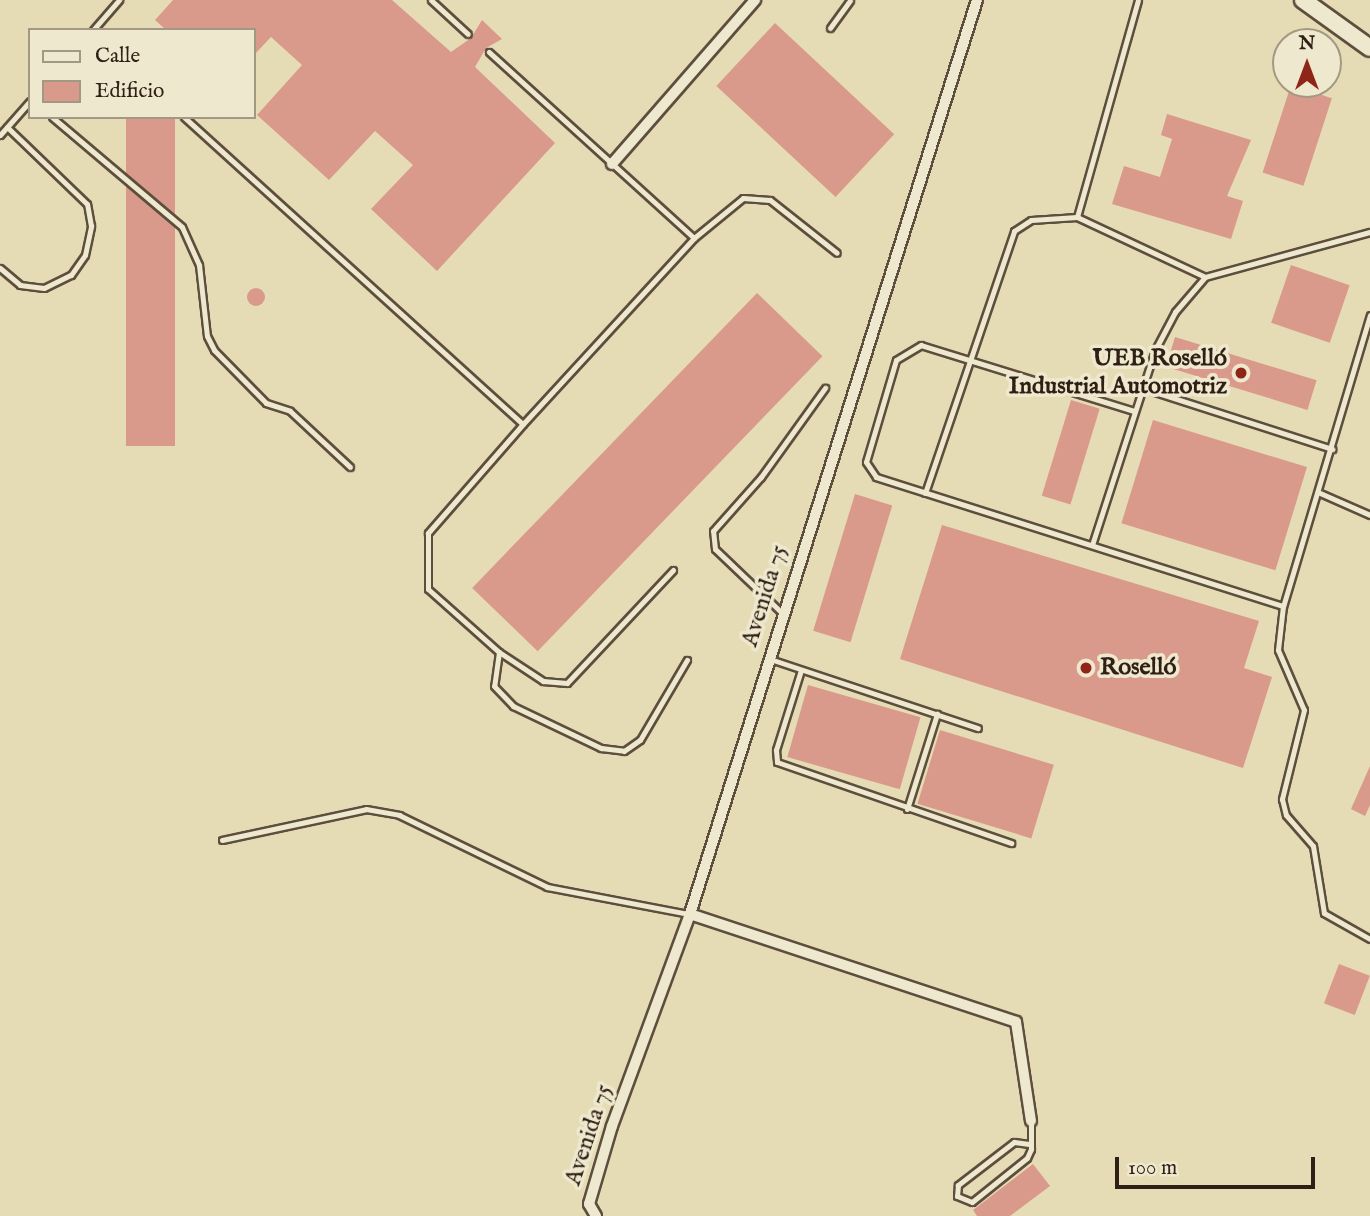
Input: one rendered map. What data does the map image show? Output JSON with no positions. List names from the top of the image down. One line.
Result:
{"streets":{"street":["Avenida 75"]},"places":["UEB Roselló Industrial Automotriz","Roselló"],"legend":["Calle","Edificio"],"scale_bar":"100 m","north":"top"}
